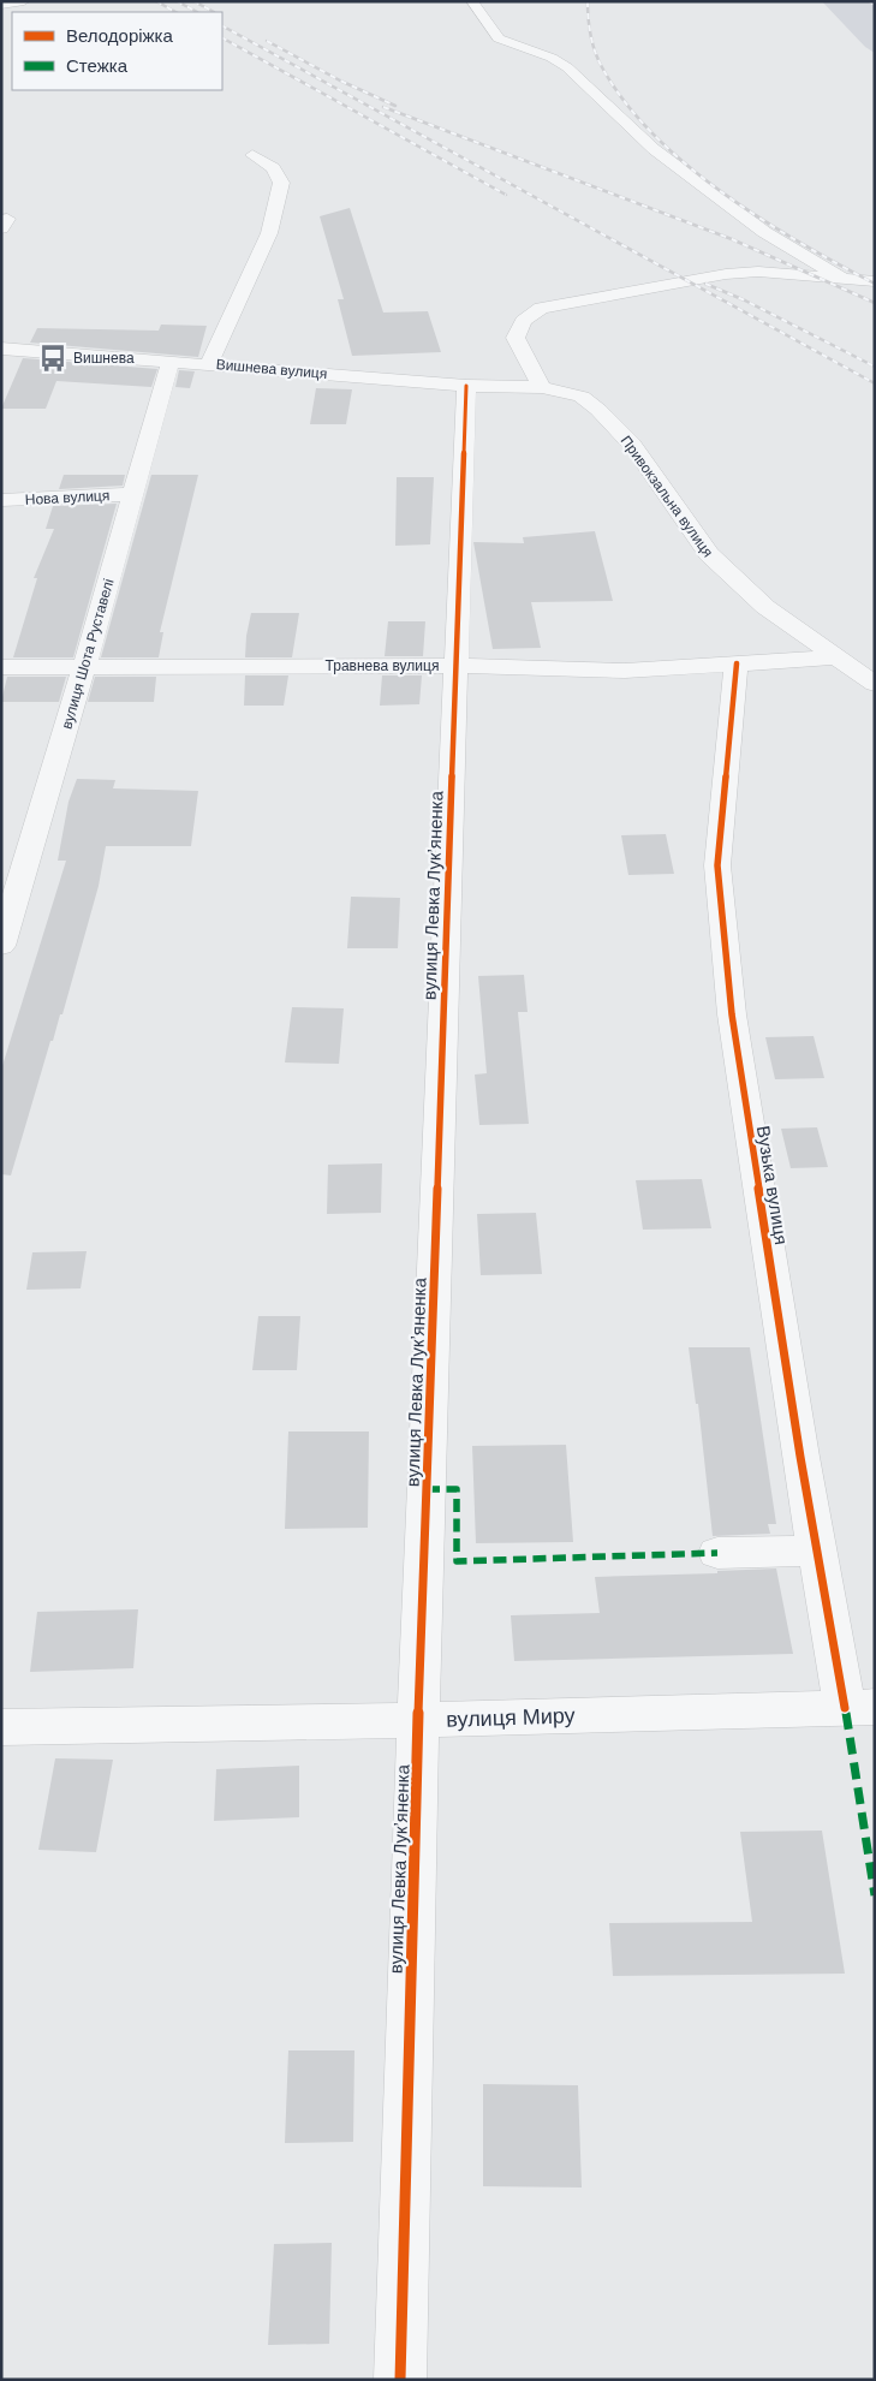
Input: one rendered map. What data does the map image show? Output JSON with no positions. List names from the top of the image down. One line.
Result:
{"streets":{"street":["Вишнева вулиця","Привокзальна вулиця","Нова вулиця","вулиця Шота Руставелі","Травнева вулиця","вулиця Левка Лукʼяненка","Вузька вулиця","вулиця Миру"]},"crossings":[["Вишнева вулиця","Привокзальна вулиця"],["Вишнева вулиця","вулиця Шота Руставелі"],["Вишнева вулиця","вулиця Левка Лукʼяненка"],["Привокзальна вулиця","Травнева вулиця"],["Нова вулиця","вулиця Шота Руставелі"],["вулиця Шота Руставелі","Травнева вулиця"],["Травнева вулиця","вулиця Левка Лукʼяненка"],["Травнева вулиця","Вузька вулиця"],["вулиця Левка Лукʼяненка","вулиця Миру"],["Вузька вулиця","вулиця Миру"]],"places":{"bus stop":["Вишнева"]},"legend":["Велодоріжка","Стежка"]}
